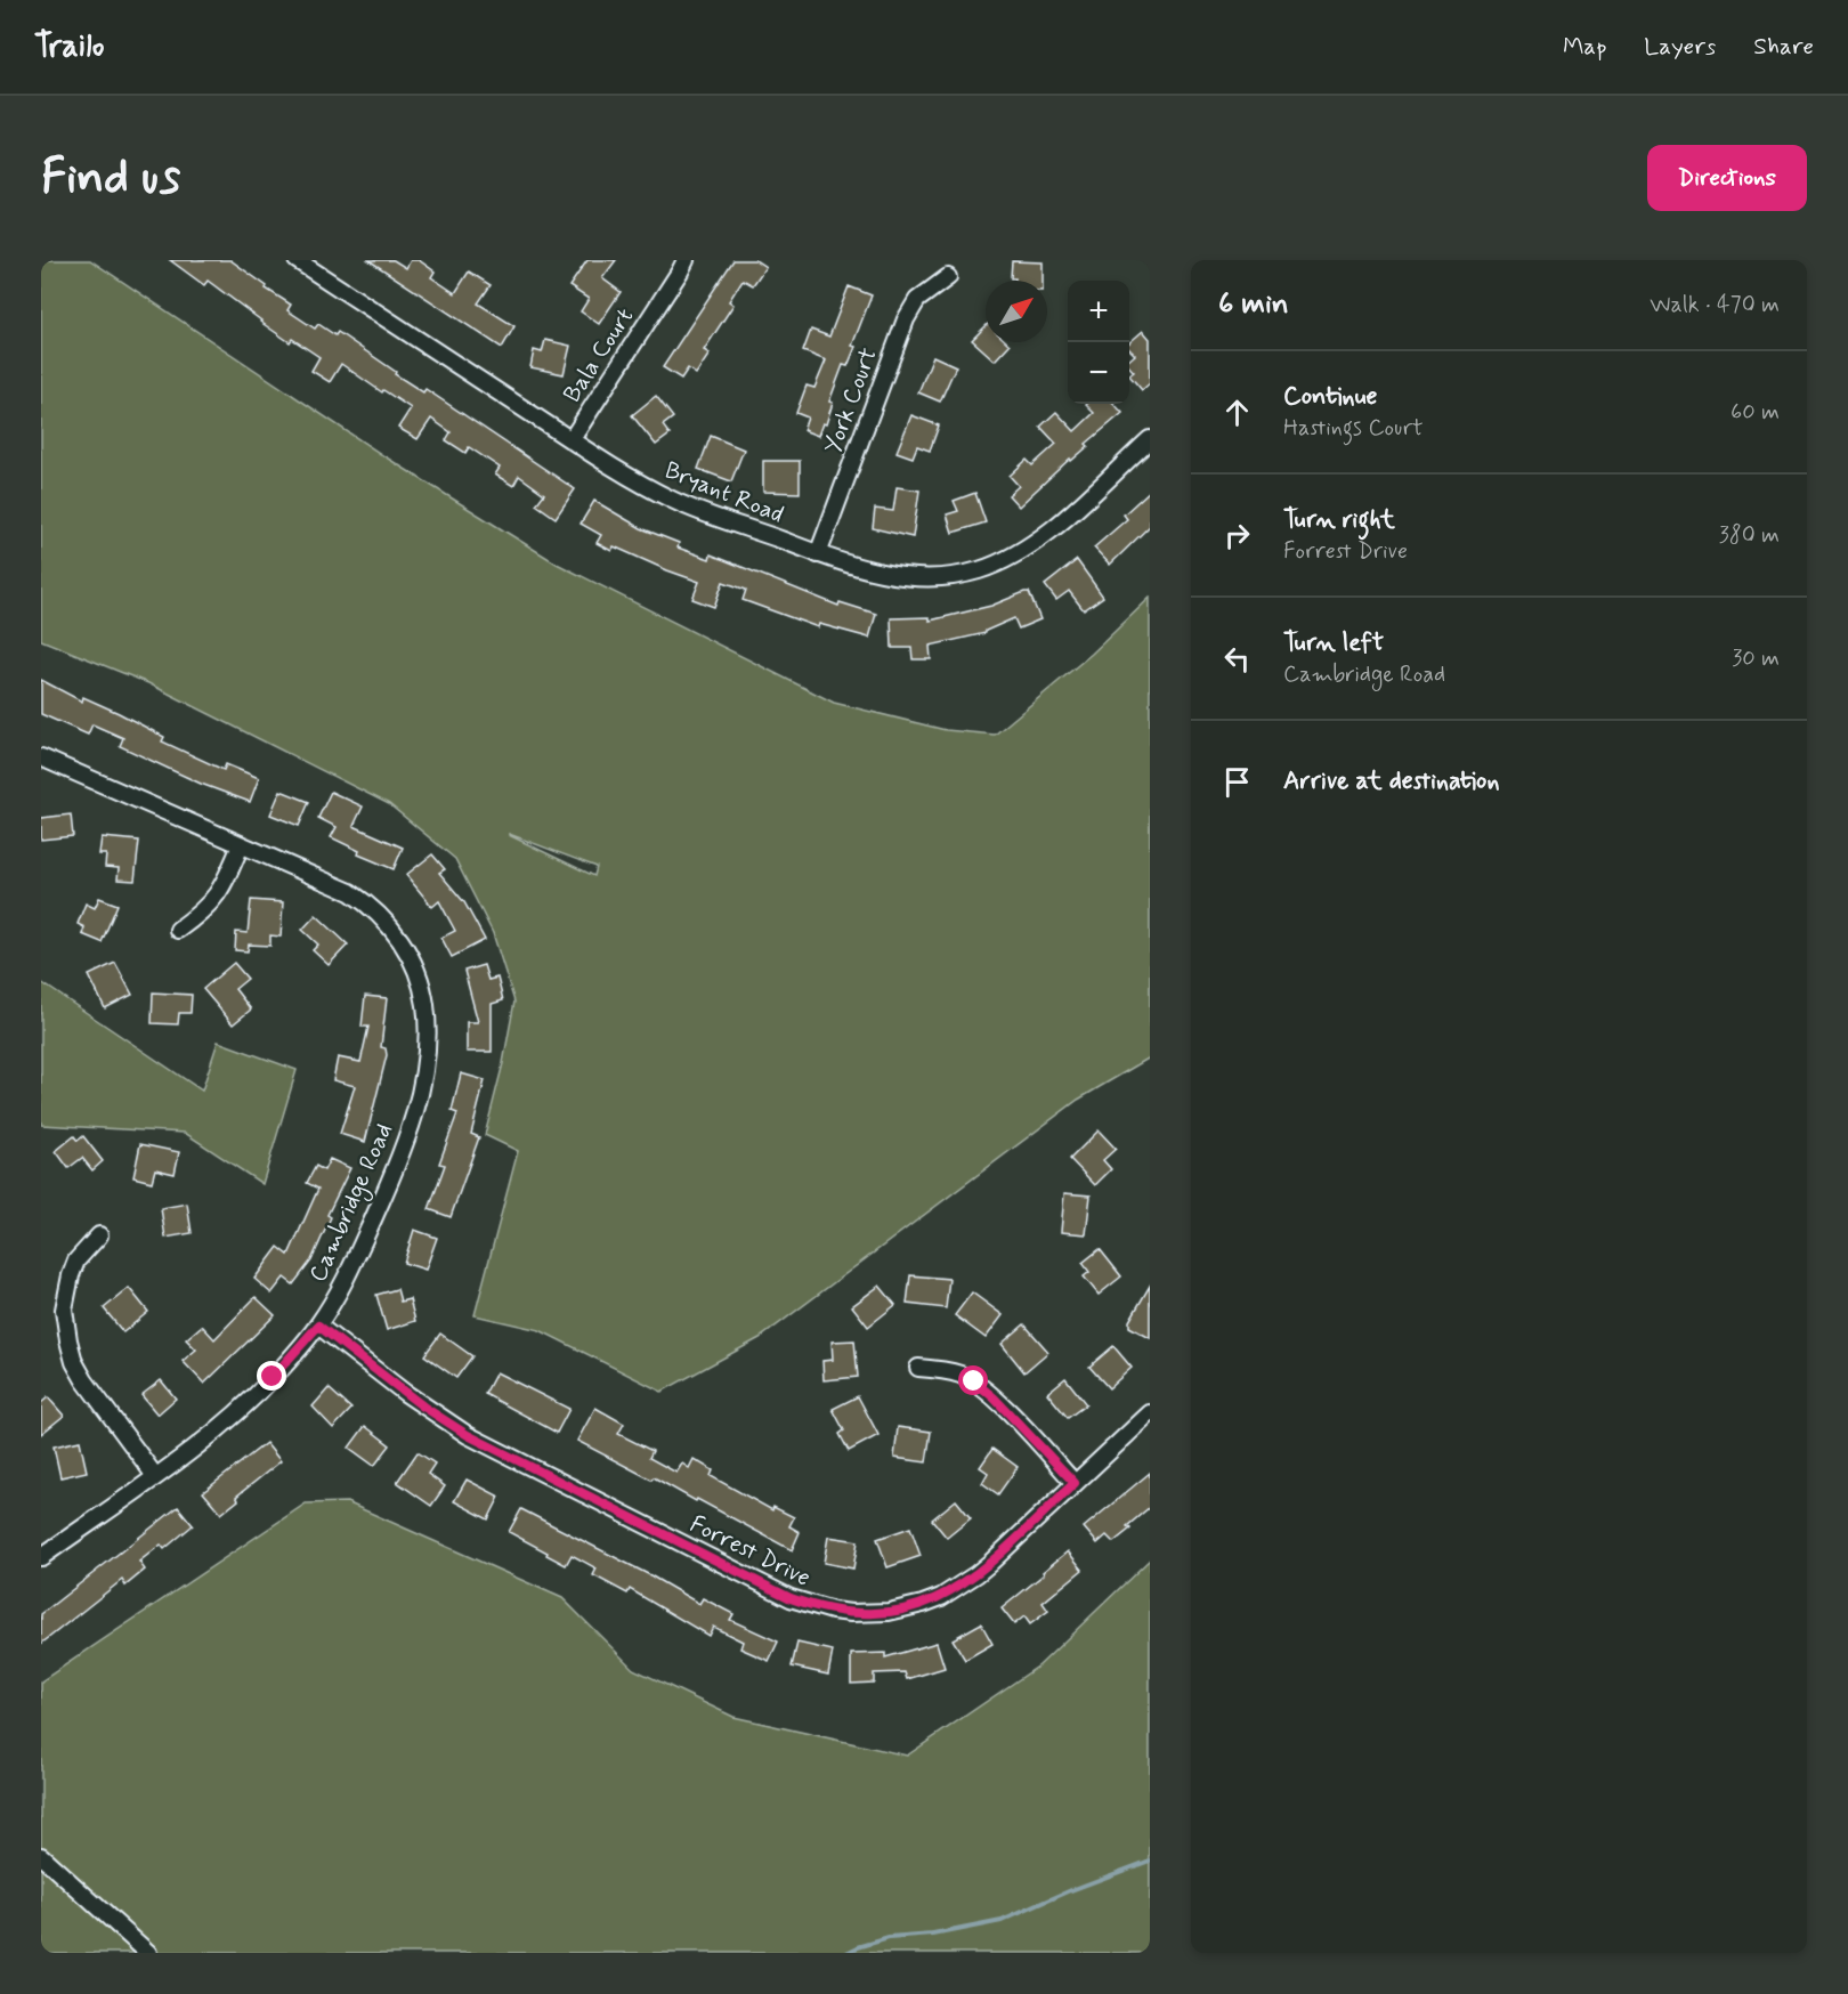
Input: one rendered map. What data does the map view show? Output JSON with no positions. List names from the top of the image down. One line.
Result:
{"streets":{"street":["Bala Court","York Court","Bryant Road","Cambridge Road","Forrest Drive"]},"crossings":[["Bala Court","Bryant Road"],["York Court","Bryant Road"],["Cambridge Road","Forrest Drive"]],"north":"top right","page":{"header":"Trailo","nav":["Map","Layers","Share"],"buttons":"Directions","title":"Find us","heading":["6 min","Walk · 470 m"],"map_buttons":["+","−"],"list":[["Continue","Hastings Court","60 m"],["Turn right","Forrest Drive","380 m"],["Turn left","Cambridge Road","30 m"],"Arrive at destination"]}}
